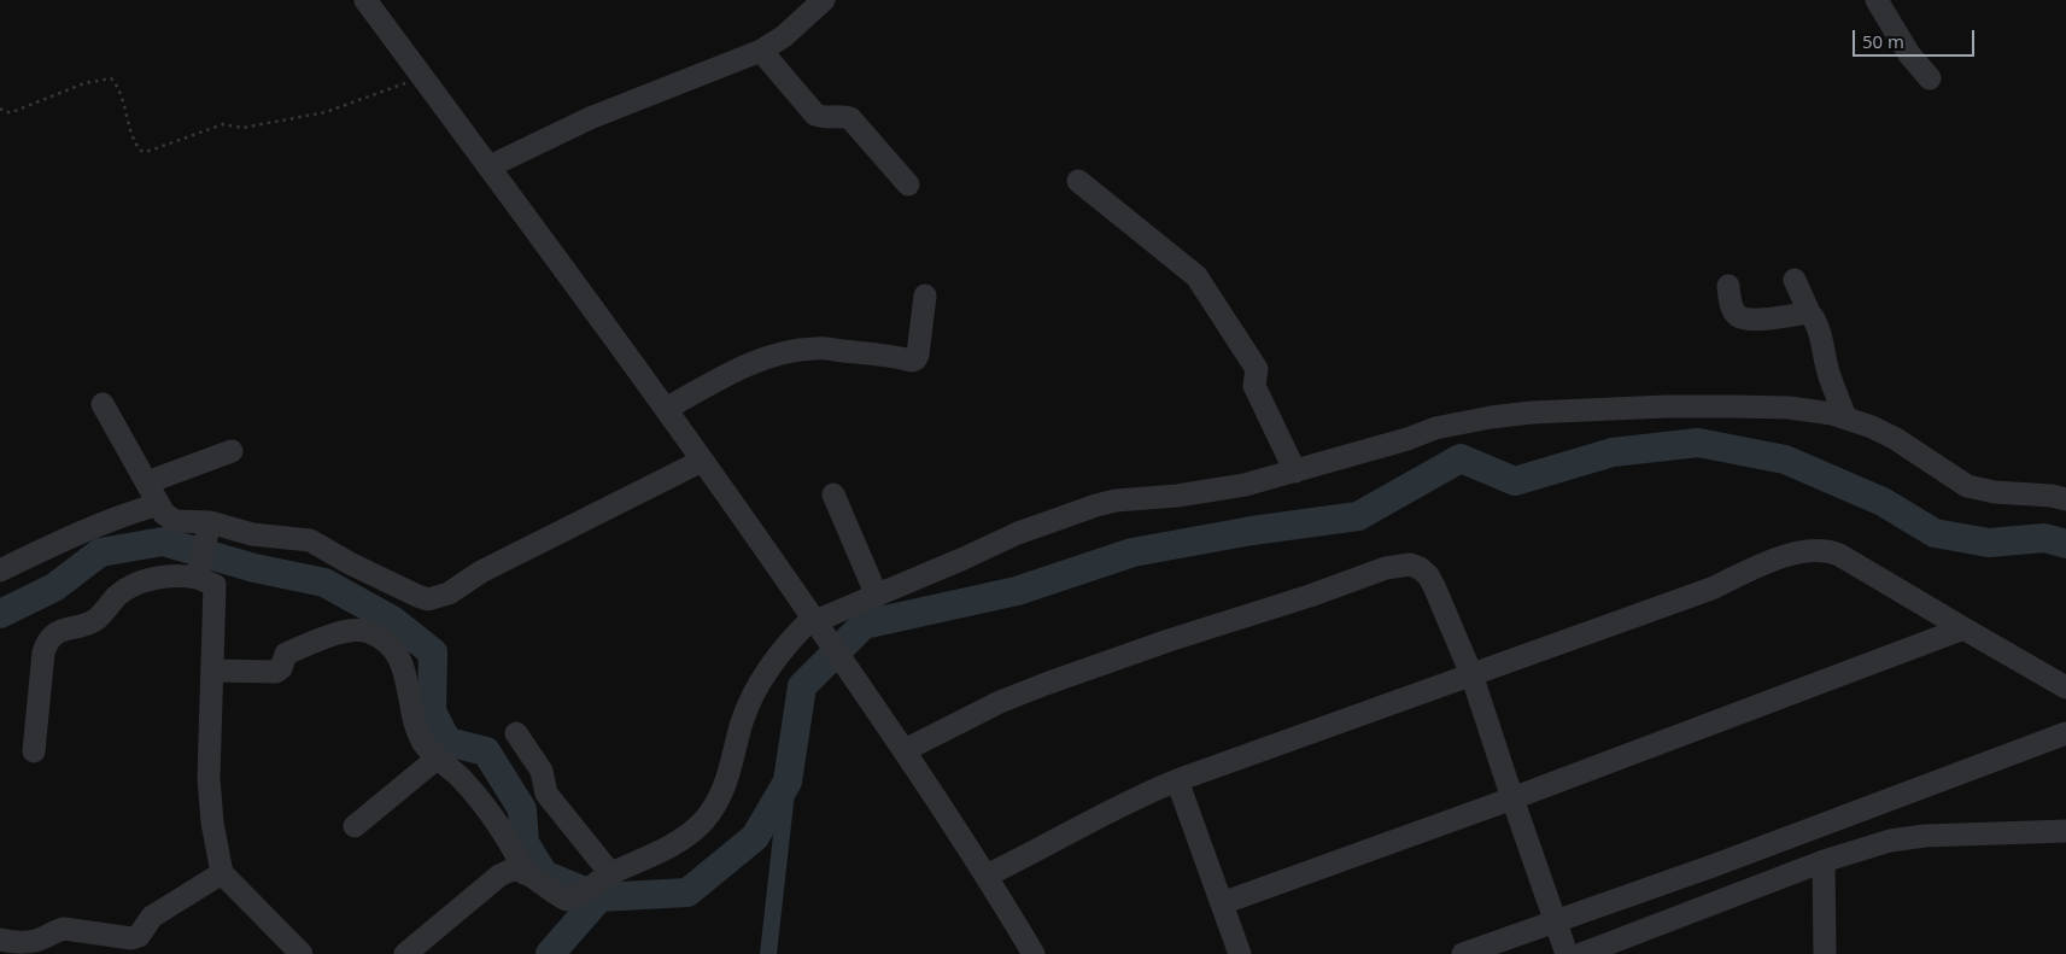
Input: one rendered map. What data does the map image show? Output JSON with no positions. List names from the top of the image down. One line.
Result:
{"scale_bar":"50 m"}
